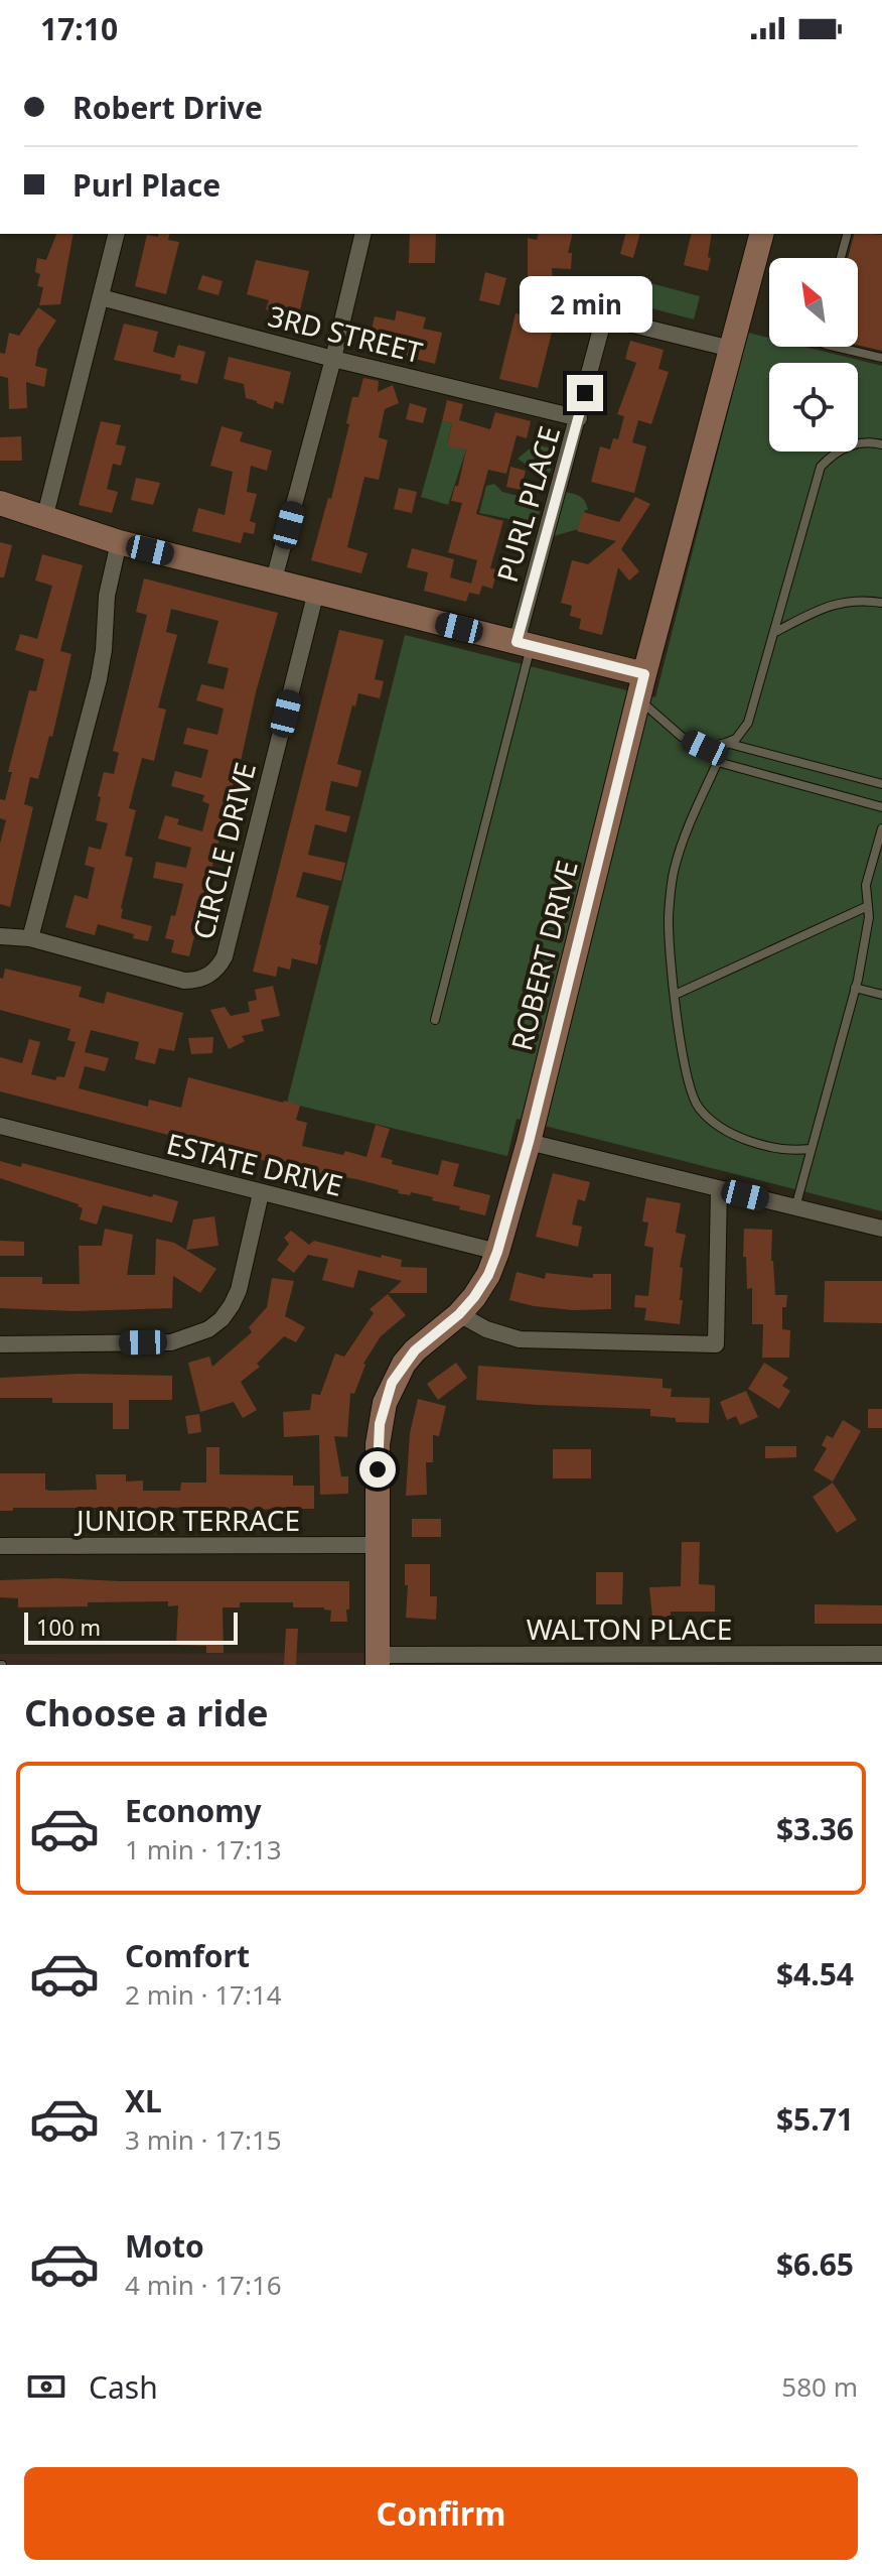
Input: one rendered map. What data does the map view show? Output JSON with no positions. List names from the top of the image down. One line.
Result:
{"streets":{"street":["3RD STREET","PURL PLACE","CIRCLE DRIVE","ROBERT DRIVE","ESTATE DRIVE","JUNIOR TERRACE","WALTON PLACE"]},"crossings":[["3RD STREET","PURL PLACE"],["PURL PLACE","ROBERT DRIVE"],["ROBERT DRIVE","ESTATE DRIVE"],["ROBERT DRIVE","JUNIOR TERRACE"],["ROBERT DRIVE","WALTON PLACE"]],"scale_bar":"100 m","north":"top left","page":{"status":"17:10","banner":["Robert Drive","Purl Place"],"bubble":"2 min","scale":"100 m","heading":"Choose a ride","list":[{"name":"Economy","note":"1 min · 17:13","value":"$3.36"},{"name":"Comfort","note":"2 min · 17:14","value":"$4.54"},{"name":"XL","note":"3 min · 17:15","value":"$5.71"},{"name":"Moto","note":"4 min · 17:16","value":"$6.65"}],"pay":["Cash","580 m"],"buttons":"Confirm"}}
